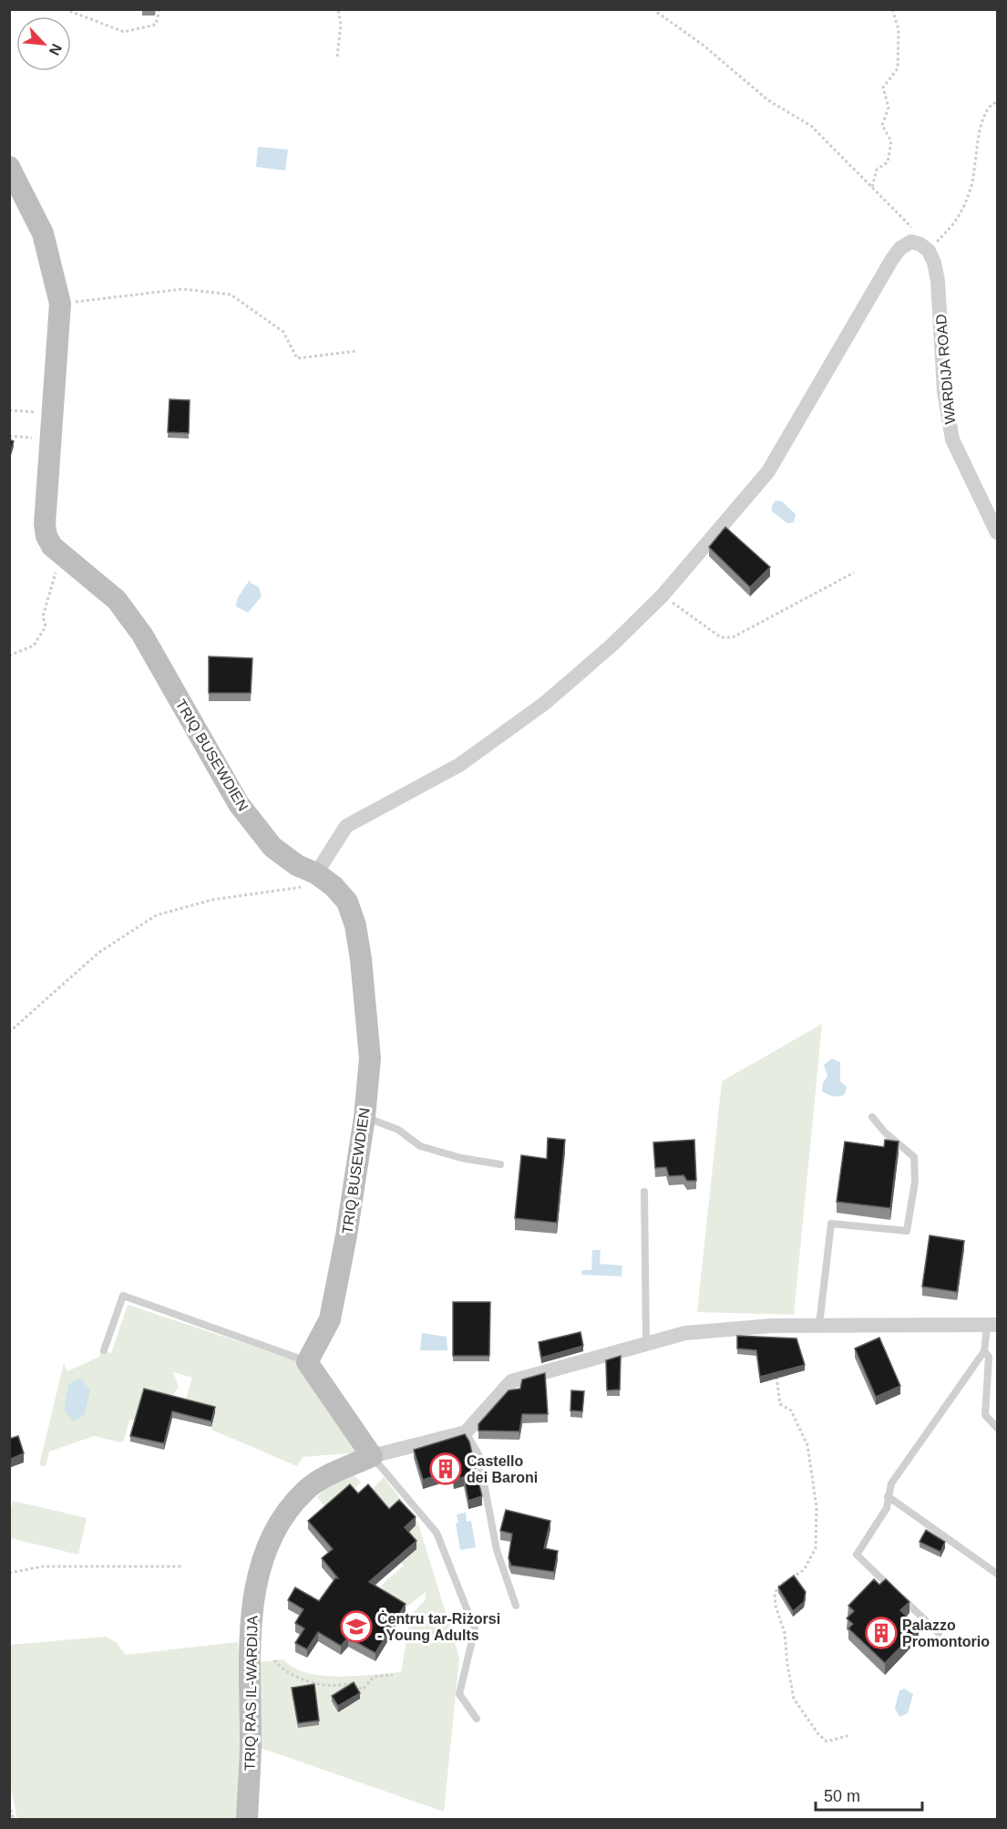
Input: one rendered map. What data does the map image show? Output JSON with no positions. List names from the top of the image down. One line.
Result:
{"streets":{"street":["WARDIJA ROAD","TRIQ BUSEWDIEN","TRIQ RAS IL-WARDIJA"]},"places":{"building":["Castello dei Baroni","Palazzo Promontorio"],"school or university":["Ċentru tar-Riżorsi - Young Adults"]},"scale_bar":"50 m","north":"bottom right"}
